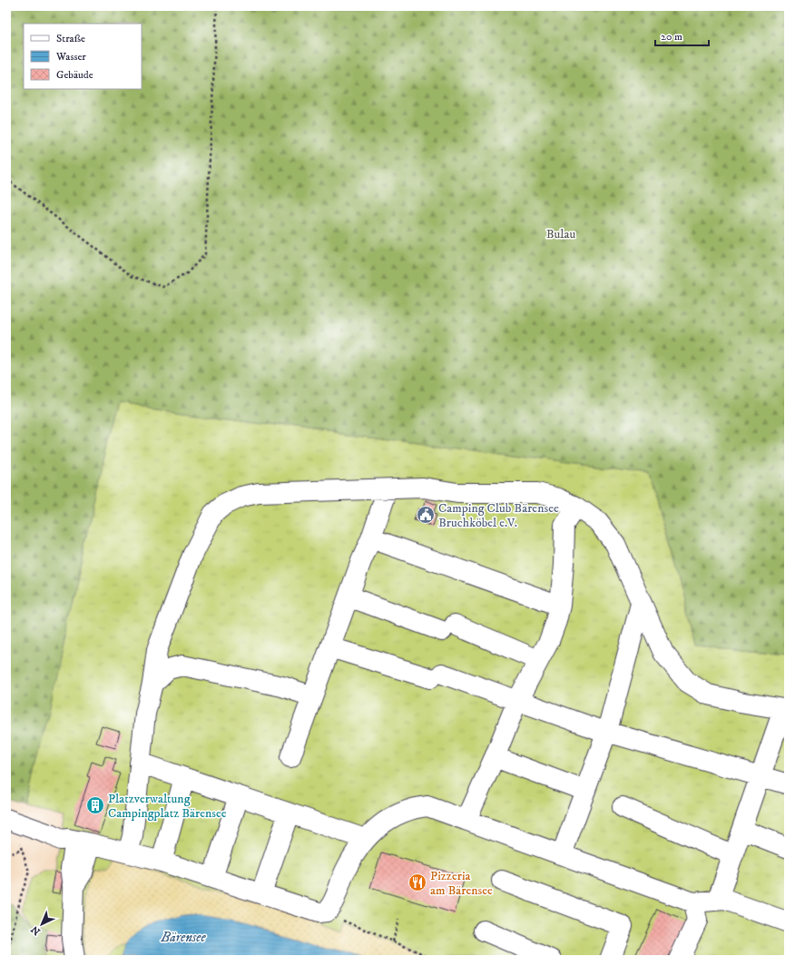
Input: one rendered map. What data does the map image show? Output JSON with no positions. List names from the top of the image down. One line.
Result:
{"water":["Bärensee"],"parks":["Bulau"],"places":{"public building":["Camping Club Bärensee Bruchköbel e.V."],"building":["Platzverwaltung Campingplatz Bärensee"],"restaurant":["Pizzeria am Bärensee"]},"legend":["Straße","Wasser","Gebäude"],"scale_bar":"20 m","north":"bottom left"}
